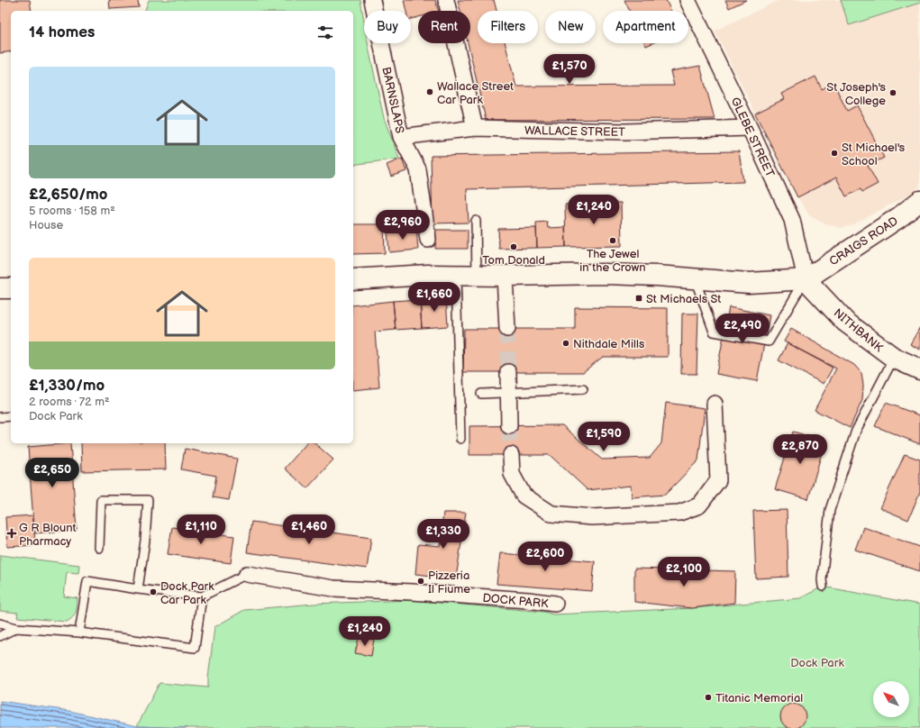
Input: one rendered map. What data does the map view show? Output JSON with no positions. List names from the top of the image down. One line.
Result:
{"streets":{"main road":["CRAIGS ROAD","NITHBANK"],"street":["BARNSLAPS","WALLACE STREET","GLEBE STREET","DOCK PARK"]},"crossings":[["BARNSLAPS","WALLACE STREET"],["WALLACE STREET","GLEBE STREET"],["GLEBE STREET","CRAIGS ROAD"],["GLEBE STREET","NITHBANK"],["CRAIGS ROAD","NITHBANK"]],"parks":["Dock Park"],"places":{"other":["Wallace Street Car Park","St Joseph's College","St Michael's School","The Jewel in the Crown","Tom Donald","Nithdale Mills","Pizzeria Il Fiume","Dock Park Car Park","Titanic Memorial"],"transit":["St Michaels St"],"health":["G R Blount Pharmacy"]},"north":"top left","page":{"chip":["Buy","Rent","Filters","New","Apartment"],"heading":"14 homes","price":["£1,570","£1,240","£2,960","£1,660","£2,490","£1,590","£2,870","£2,650","£1,110","£1,460","£1,330","£2,600","£2,100","£1,240"],"list":[{"name":"£2,650/mo","note":"5 rooms · 158 m² · House"},{"name":"£1,330/mo","note":"2 rooms · 72 m² · Dock Park"}]}}
